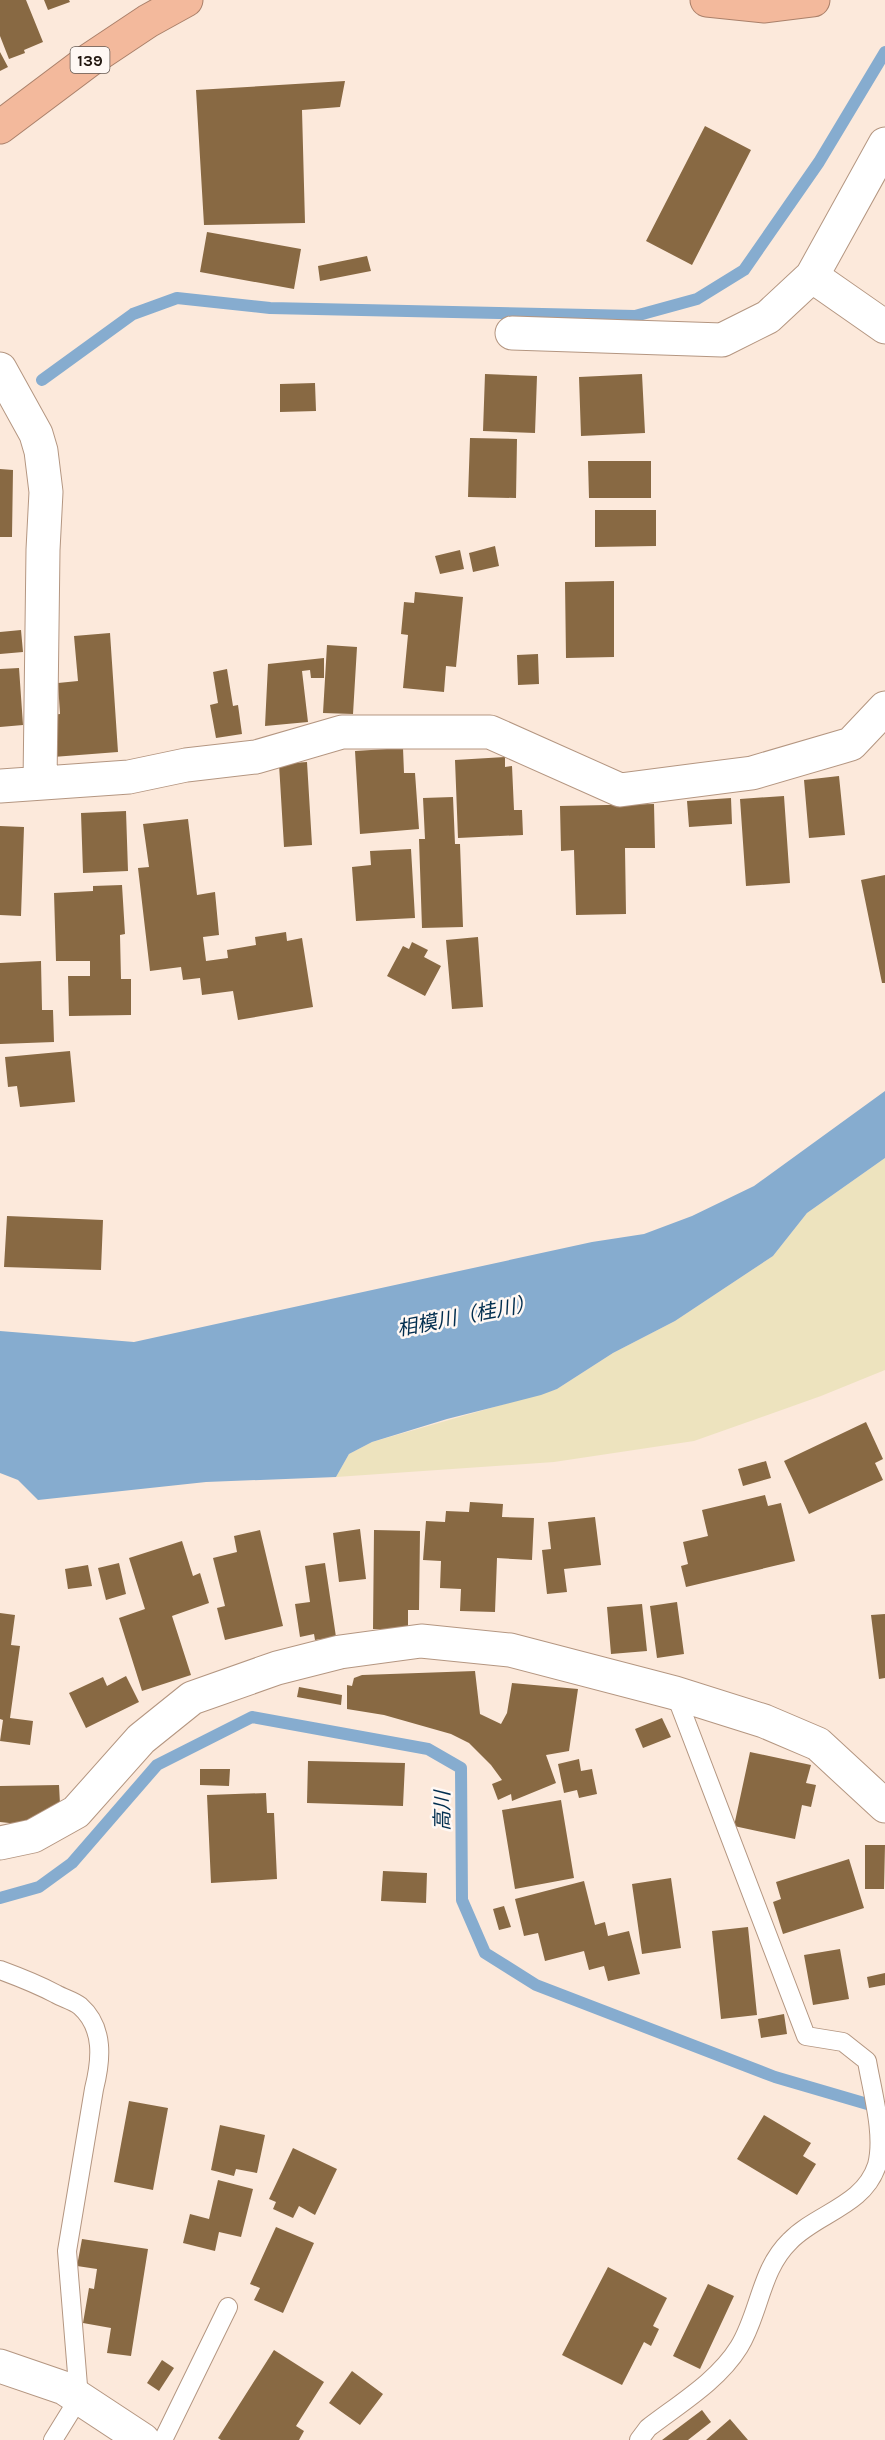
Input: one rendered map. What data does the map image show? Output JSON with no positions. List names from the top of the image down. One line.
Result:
{"streets":{"highway":["139"]},"water":["相模川（桂川）","高川"]}
